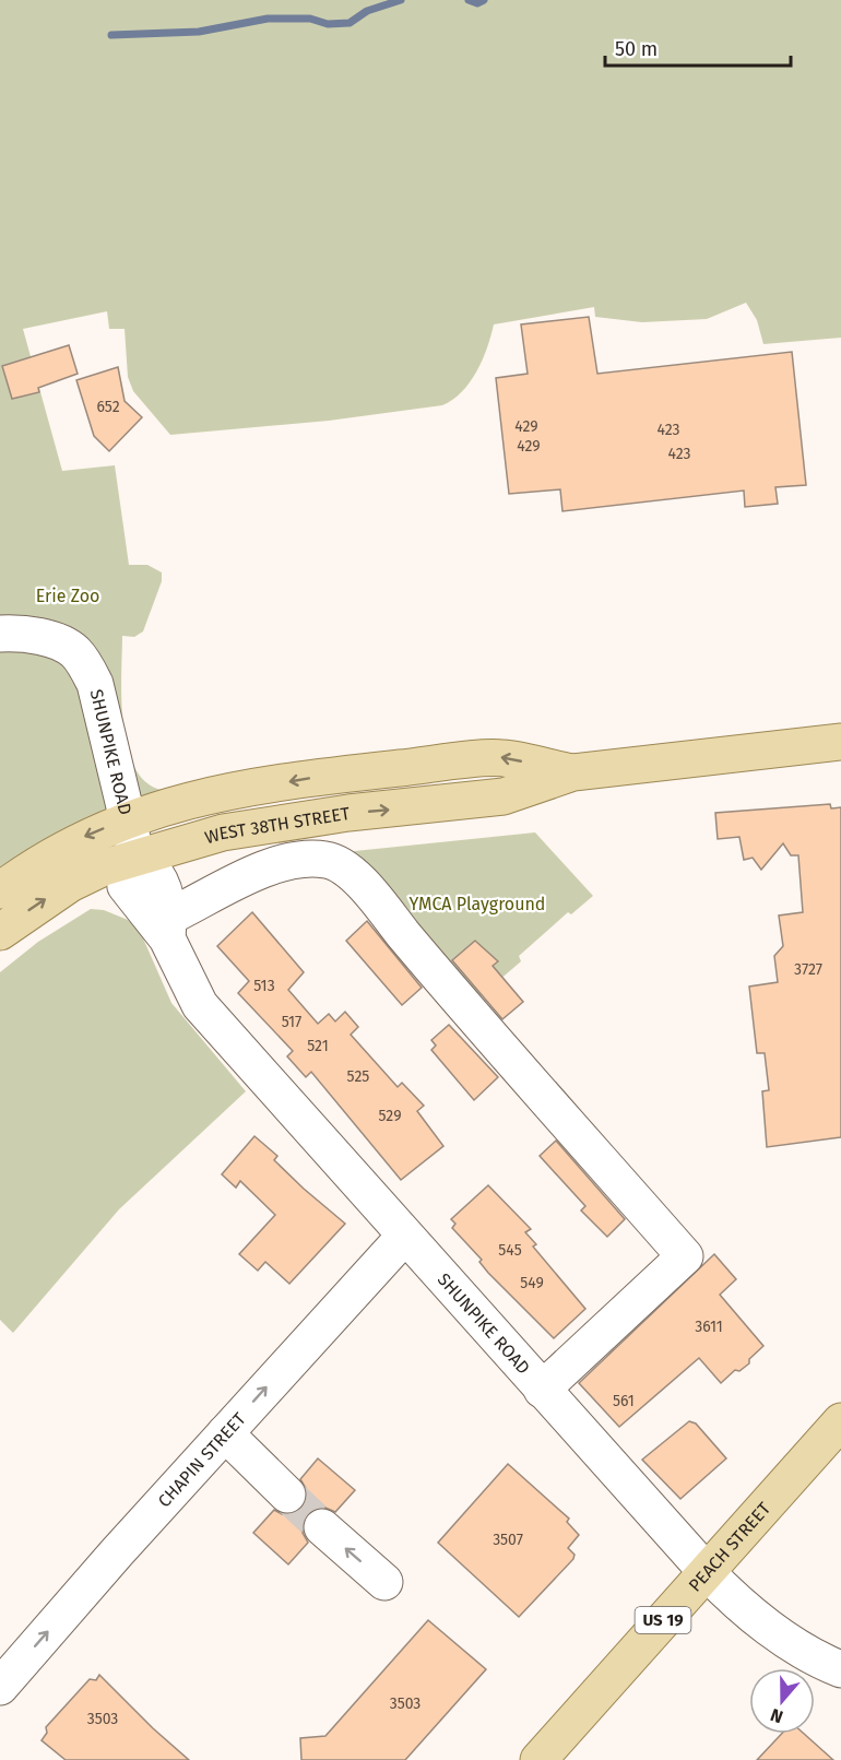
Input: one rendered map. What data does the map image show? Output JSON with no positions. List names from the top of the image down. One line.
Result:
{"streets":{"main road":["WEST 38TH STREET","PEACH STREET","US 19"],"street":["SHUNPIKE ROAD","CHAPIN STREET"]},"crossings":[["SHUNPIKE ROAD","WEST 38TH STREET"],["SHUNPIKE ROAD","CHAPIN STREET"],["SHUNPIKE ROAD","PEACH STREET"]],"one_way":["CHAPIN STREET"],"parks":["Erie Zoo","YMCA Playground"],"house_numbers":["652","429","423","429","423","3727","513","517","521","525","529","545","549","3611","561","3507","3503","3503"],"scale_bar":"50 m","north":"bottom"}
